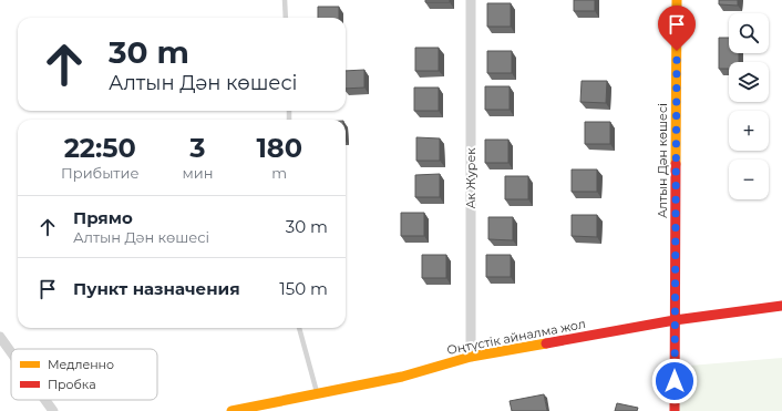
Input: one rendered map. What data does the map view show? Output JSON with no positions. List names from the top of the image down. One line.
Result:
{"streets":{"main road":["Алтын Дән көшесі","Оңтүстік айналма жол"],"street":["Ак Журек"]},"crossings":[["Алтын Дән көшесі","Оңтүстік айналма жол"],["Ак Журек","Оңтүстік айналма жол"]],"legend":["Медленно","Пробка"],"page":{"map_buttons":["+","−"],"turn":["30 m","Алтын Дән көшесі"],"eta":["22:50","Прибытие","3","мин","180","m"],"list":[{"name":"Прямо","note":"Алтын Дән көшесі","value":"30 m"},{"name":"Пункт назначения","value":"150 m"}]}}
